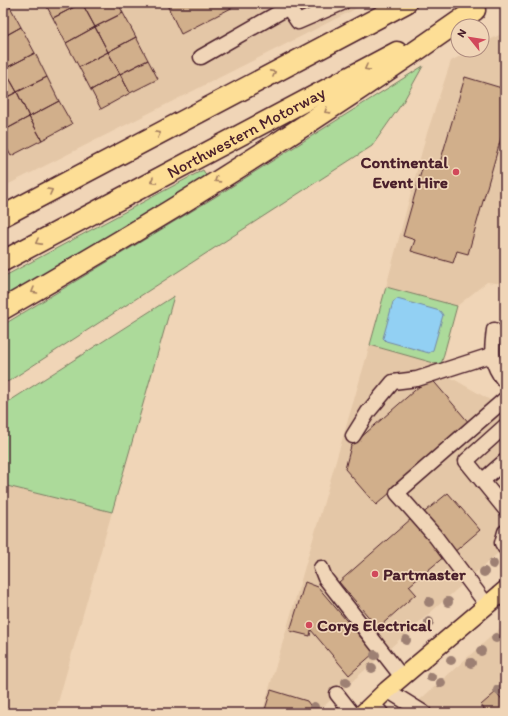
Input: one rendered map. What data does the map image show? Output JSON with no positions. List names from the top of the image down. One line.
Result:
{"streets":{"highway":["Northwestern Motorway"]},"places":["Continental Event Hire","Partmaster","Corys Electrical"],"north":"top left"}
